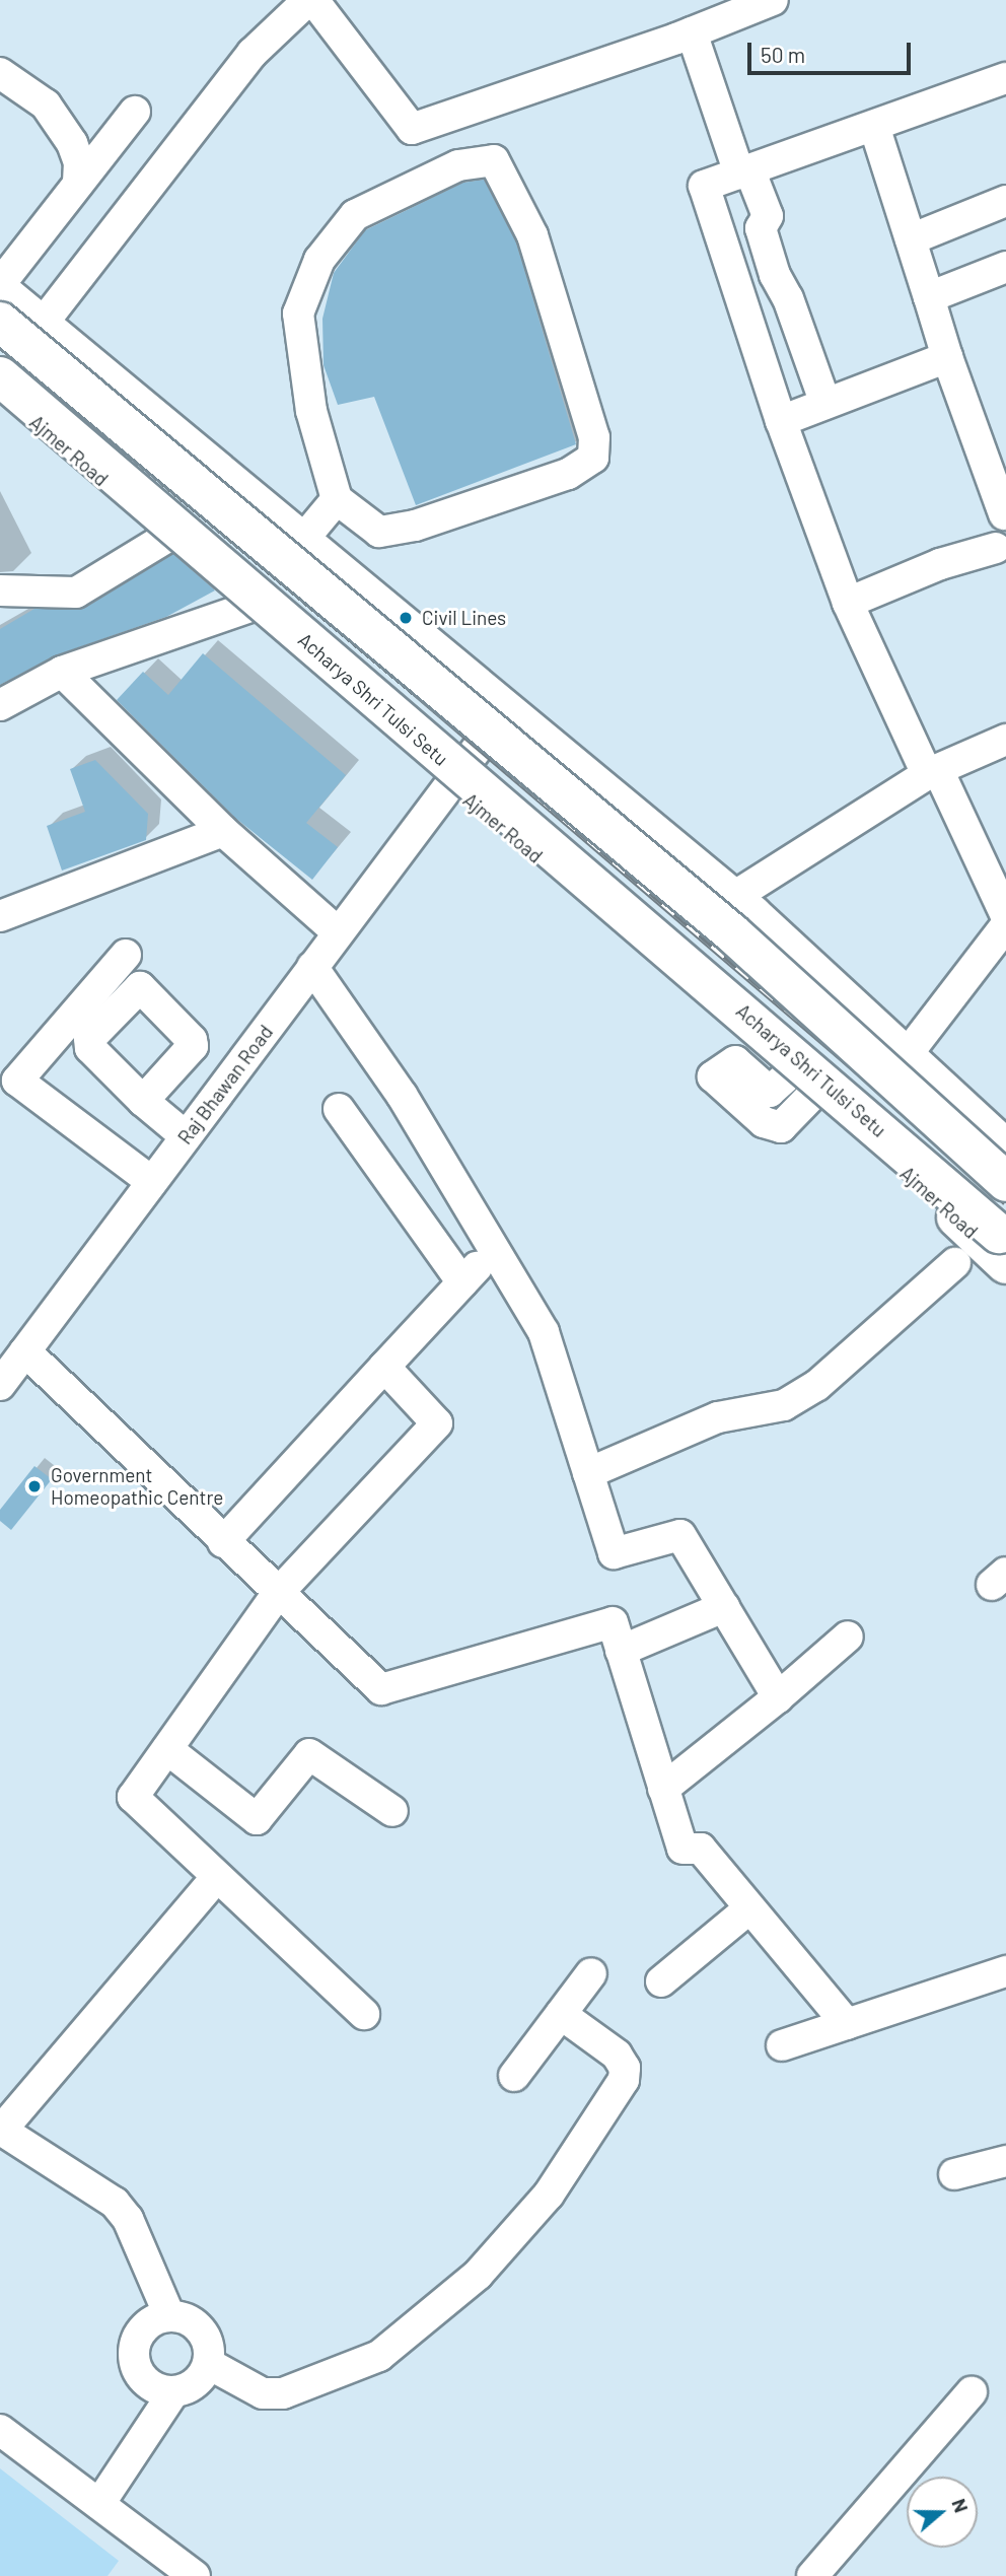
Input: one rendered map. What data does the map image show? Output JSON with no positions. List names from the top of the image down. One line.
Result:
{"streets":{"highway":["Ajmer Road","Acharya Shri Tulsi Setu"],"street":["Raj Bhawan Road"]},"crossings":[["Ajmer Road","Raj Bhawan Road"]],"places":["Civil Lines","Government Homeopathic Centre"],"scale_bar":"50 m","north":"right"}
